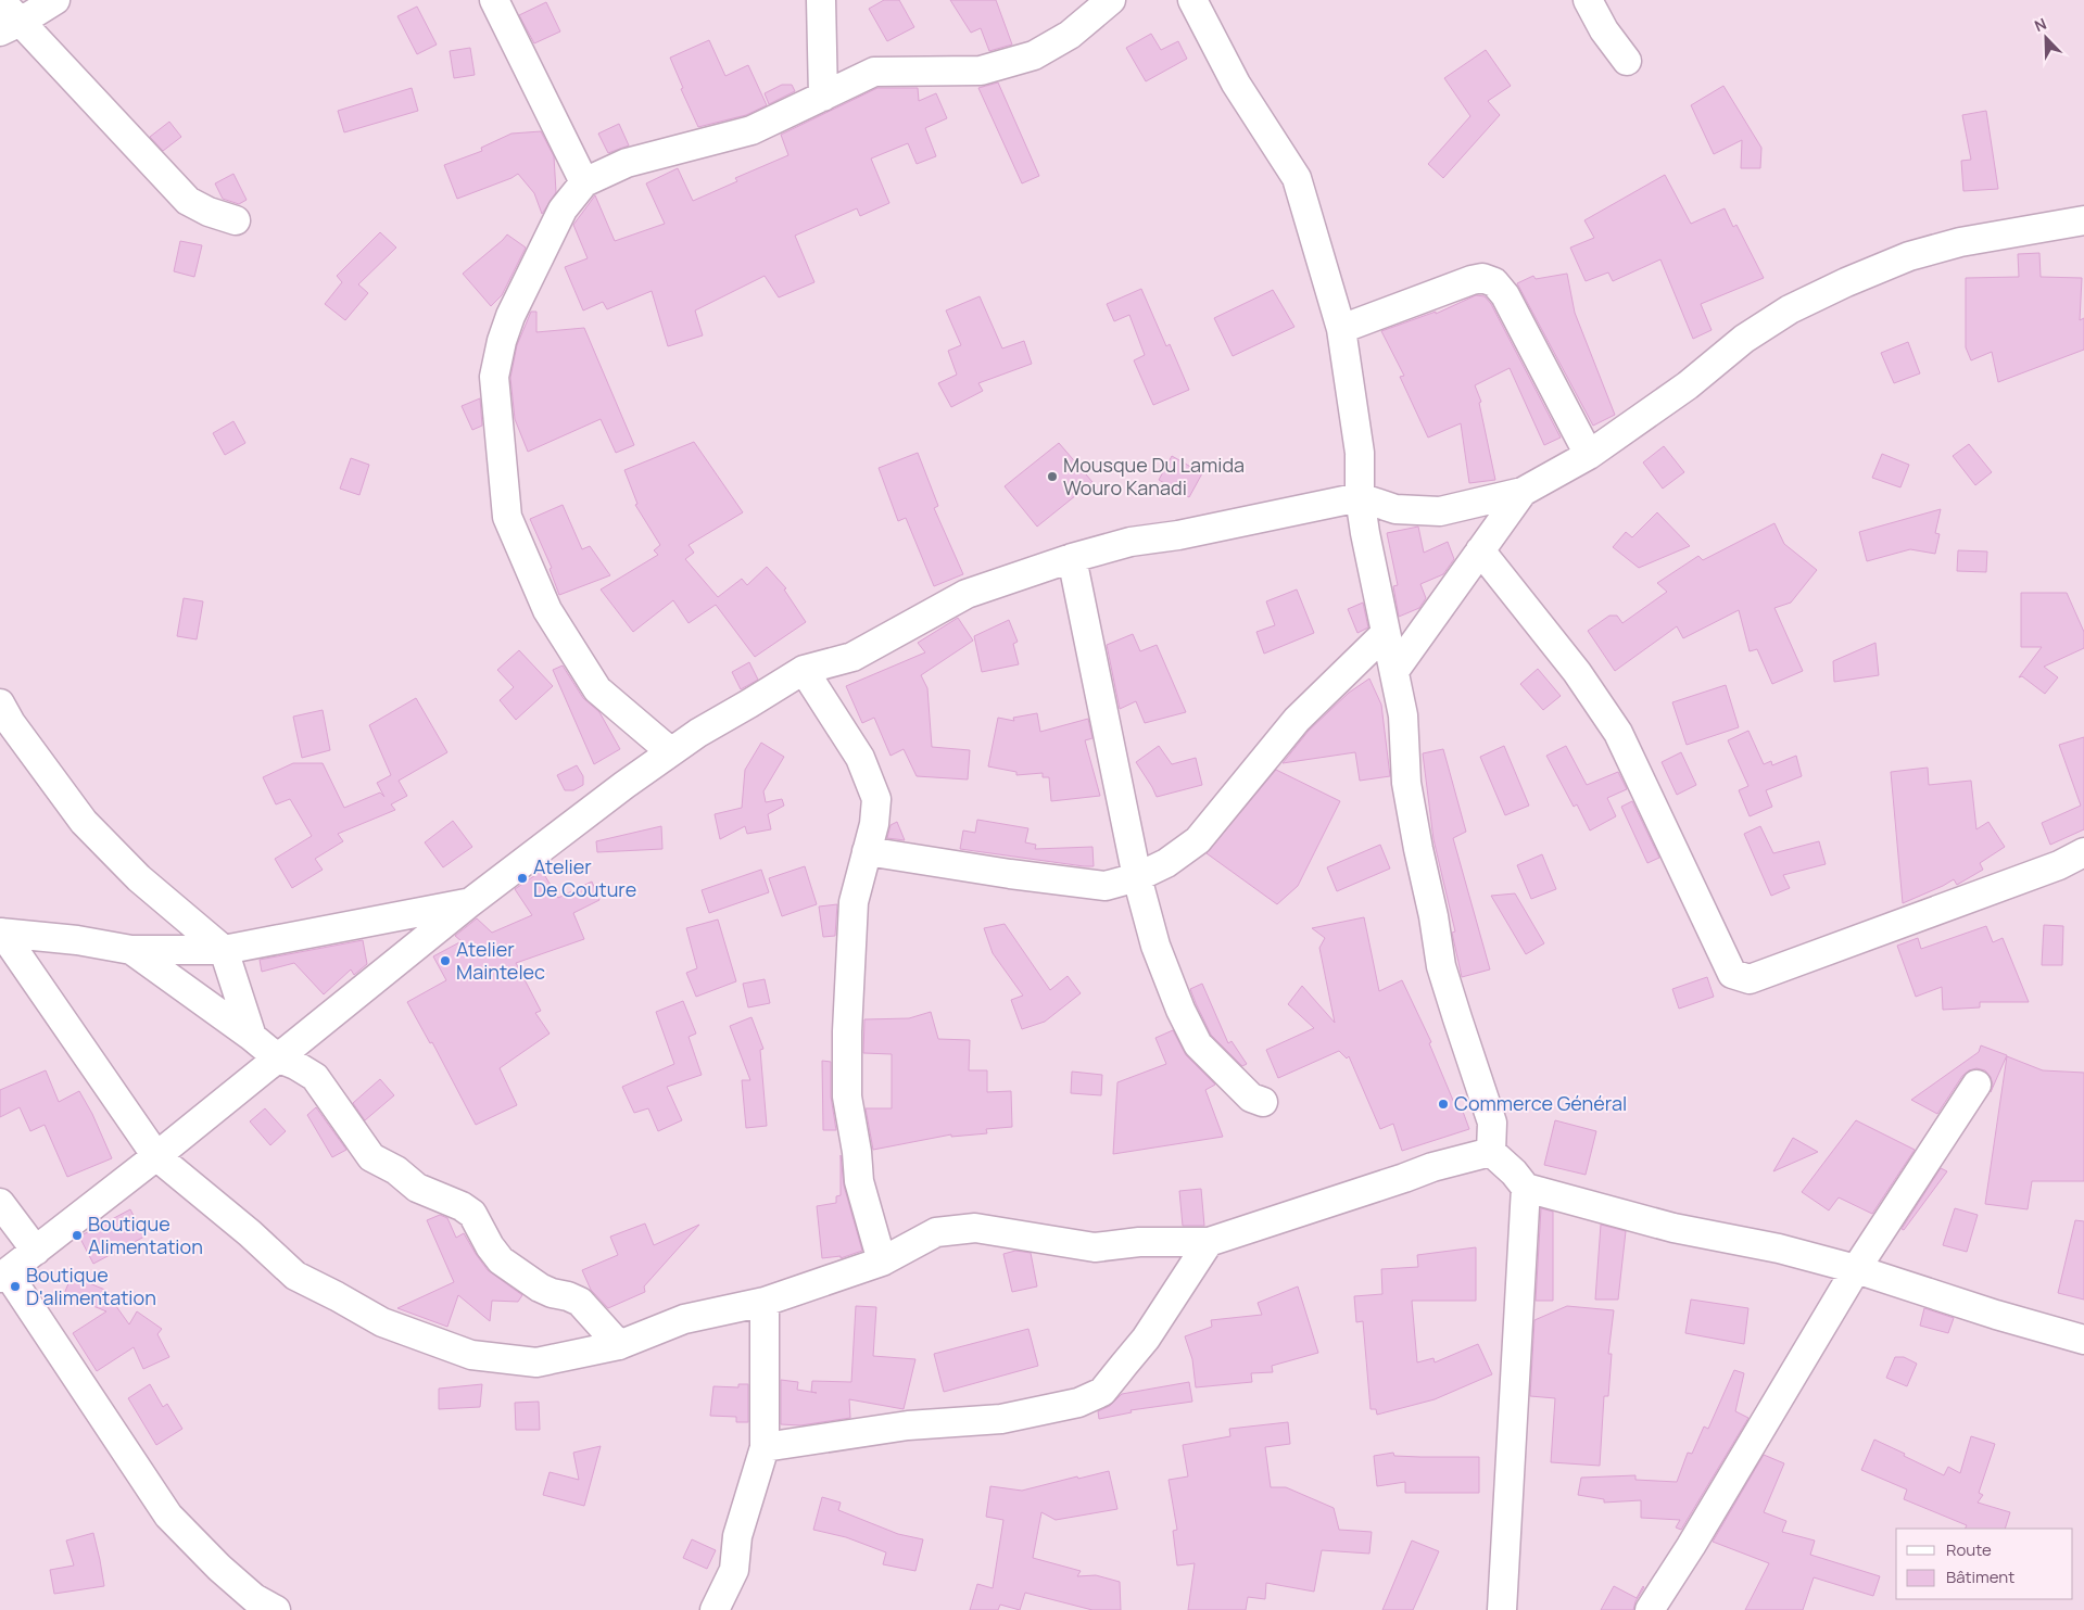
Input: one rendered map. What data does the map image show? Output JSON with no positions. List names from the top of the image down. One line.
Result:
{"places":["Mousque Du Lamida Wouro Kanadi","Atelier De Couture","Atelier Maintelec","Commerce Général","Boutique Alimentation","Boutique D'alimentation"],"legend":["Route","Bâtiment"],"north":"top left"}
